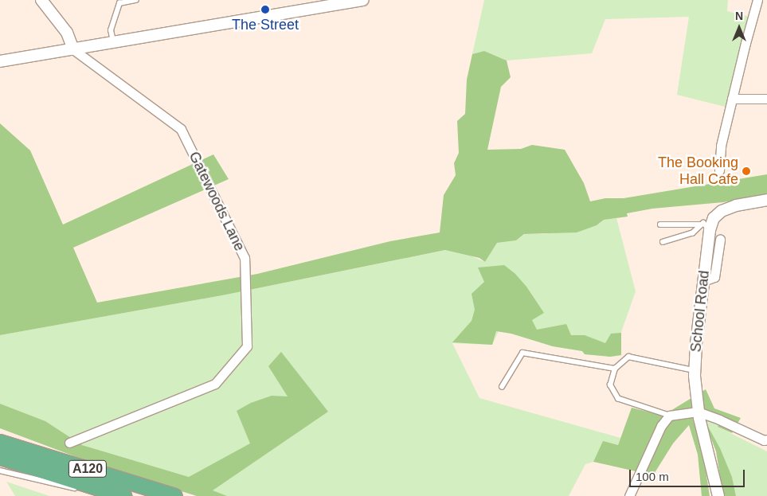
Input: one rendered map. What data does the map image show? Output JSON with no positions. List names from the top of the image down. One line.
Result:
{"streets":{"highway":["A120"],"street":["Gatewoods Lane","School Road"]},"places":["The Street","The Booking Hall Cafe"],"scale_bar":"100 m","north":"top"}
